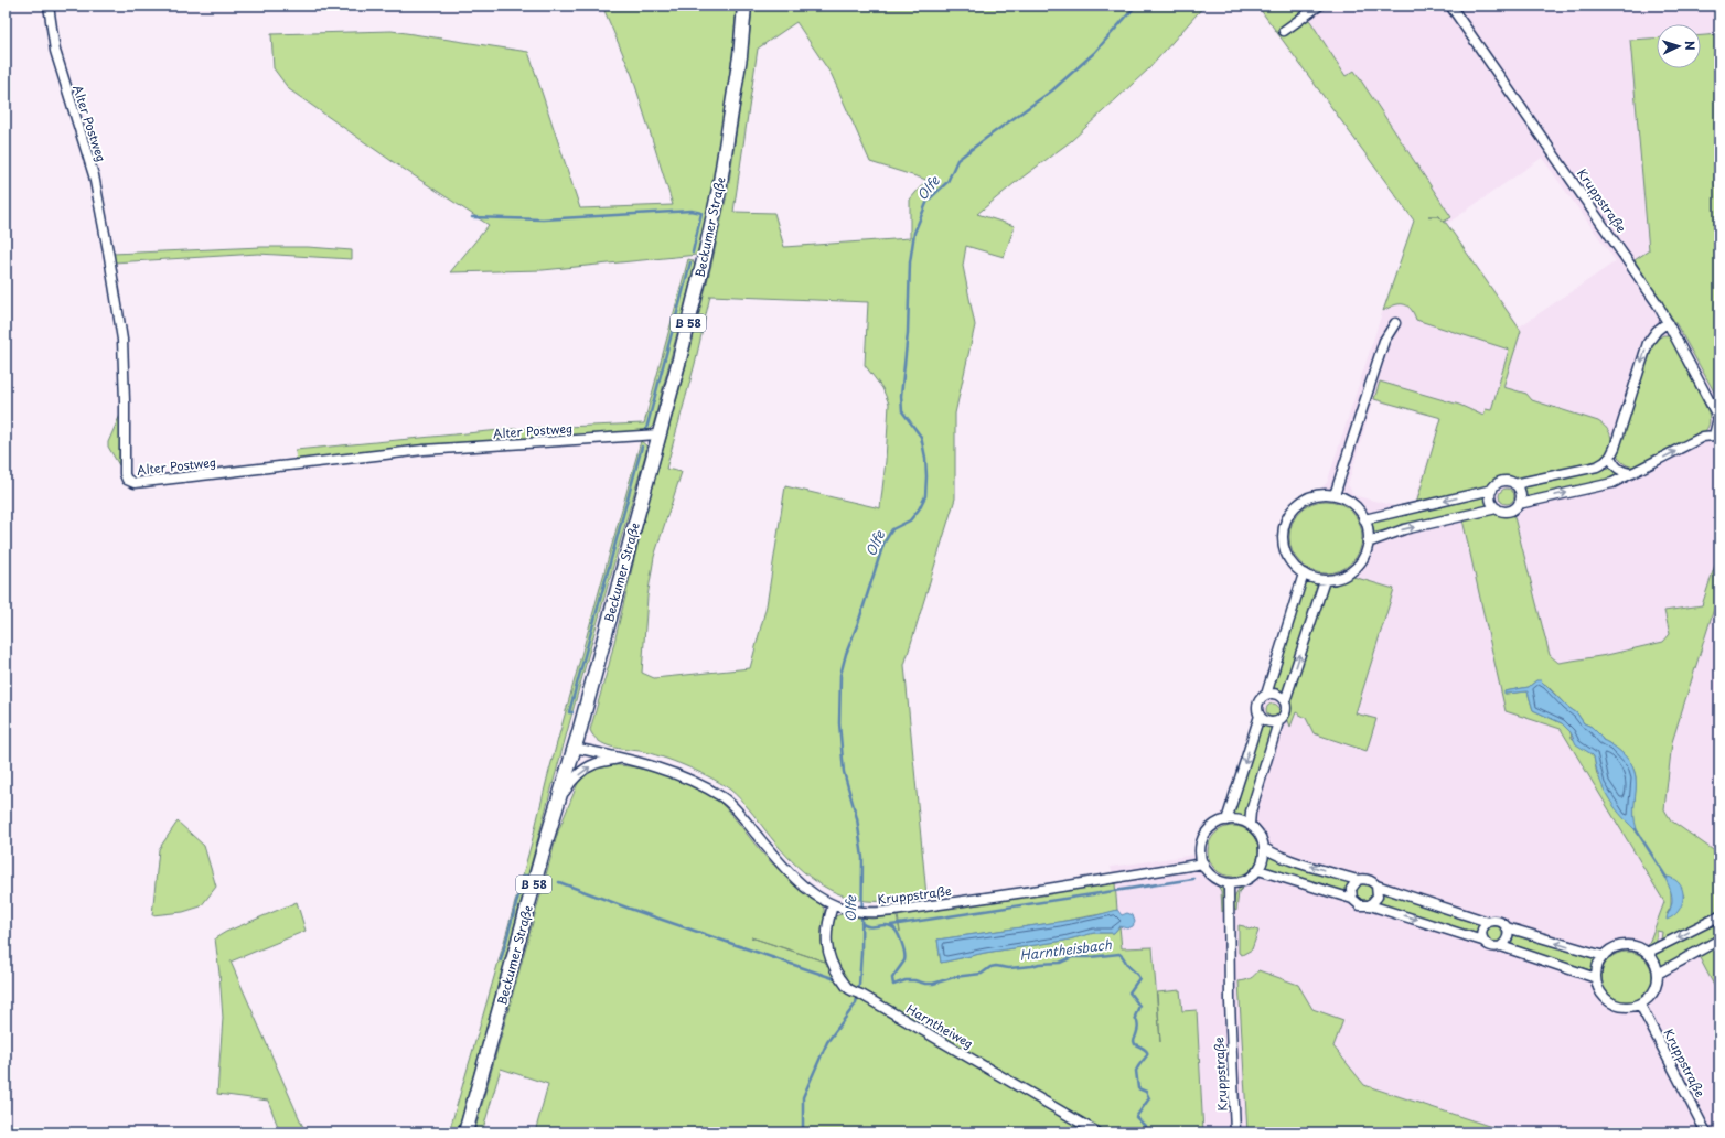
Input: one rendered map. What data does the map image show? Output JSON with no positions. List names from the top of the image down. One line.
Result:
{"streets":{"main road":["Beckumer Straße","B 58"],"street":["Alter Postweg","Kruppstraße","Harntheiweg"]},"crossings":[["Alter Postweg","Beckumer Straße"],["Kruppstraße","Beckumer Straße"],["Kruppstraße","Harntheiweg"]],"water":["Olfe","Harntheisbach"],"north":"right"}
